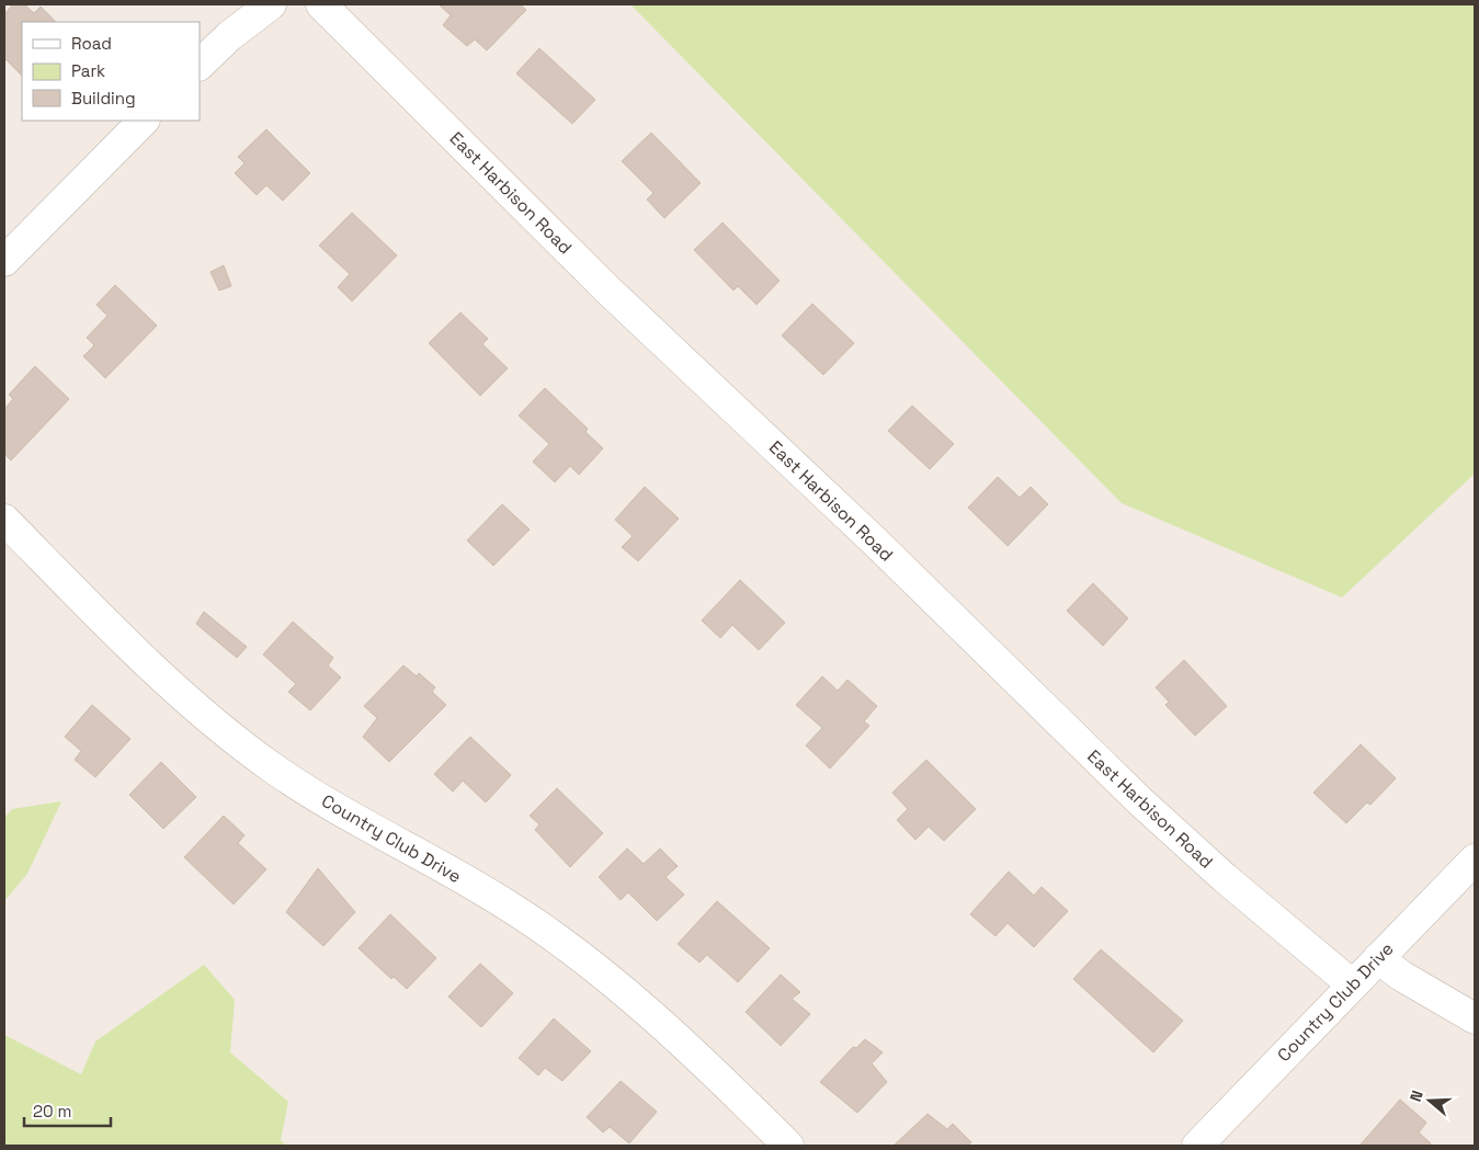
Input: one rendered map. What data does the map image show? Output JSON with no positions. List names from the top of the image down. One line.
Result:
{"streets":{"street":["East Harbison Road","Country Club Drive"]},"crossings":[["East Harbison Road","Country Club Drive"]],"legend":["Road","Park","Building"],"scale_bar":"20 m","north":"left"}
